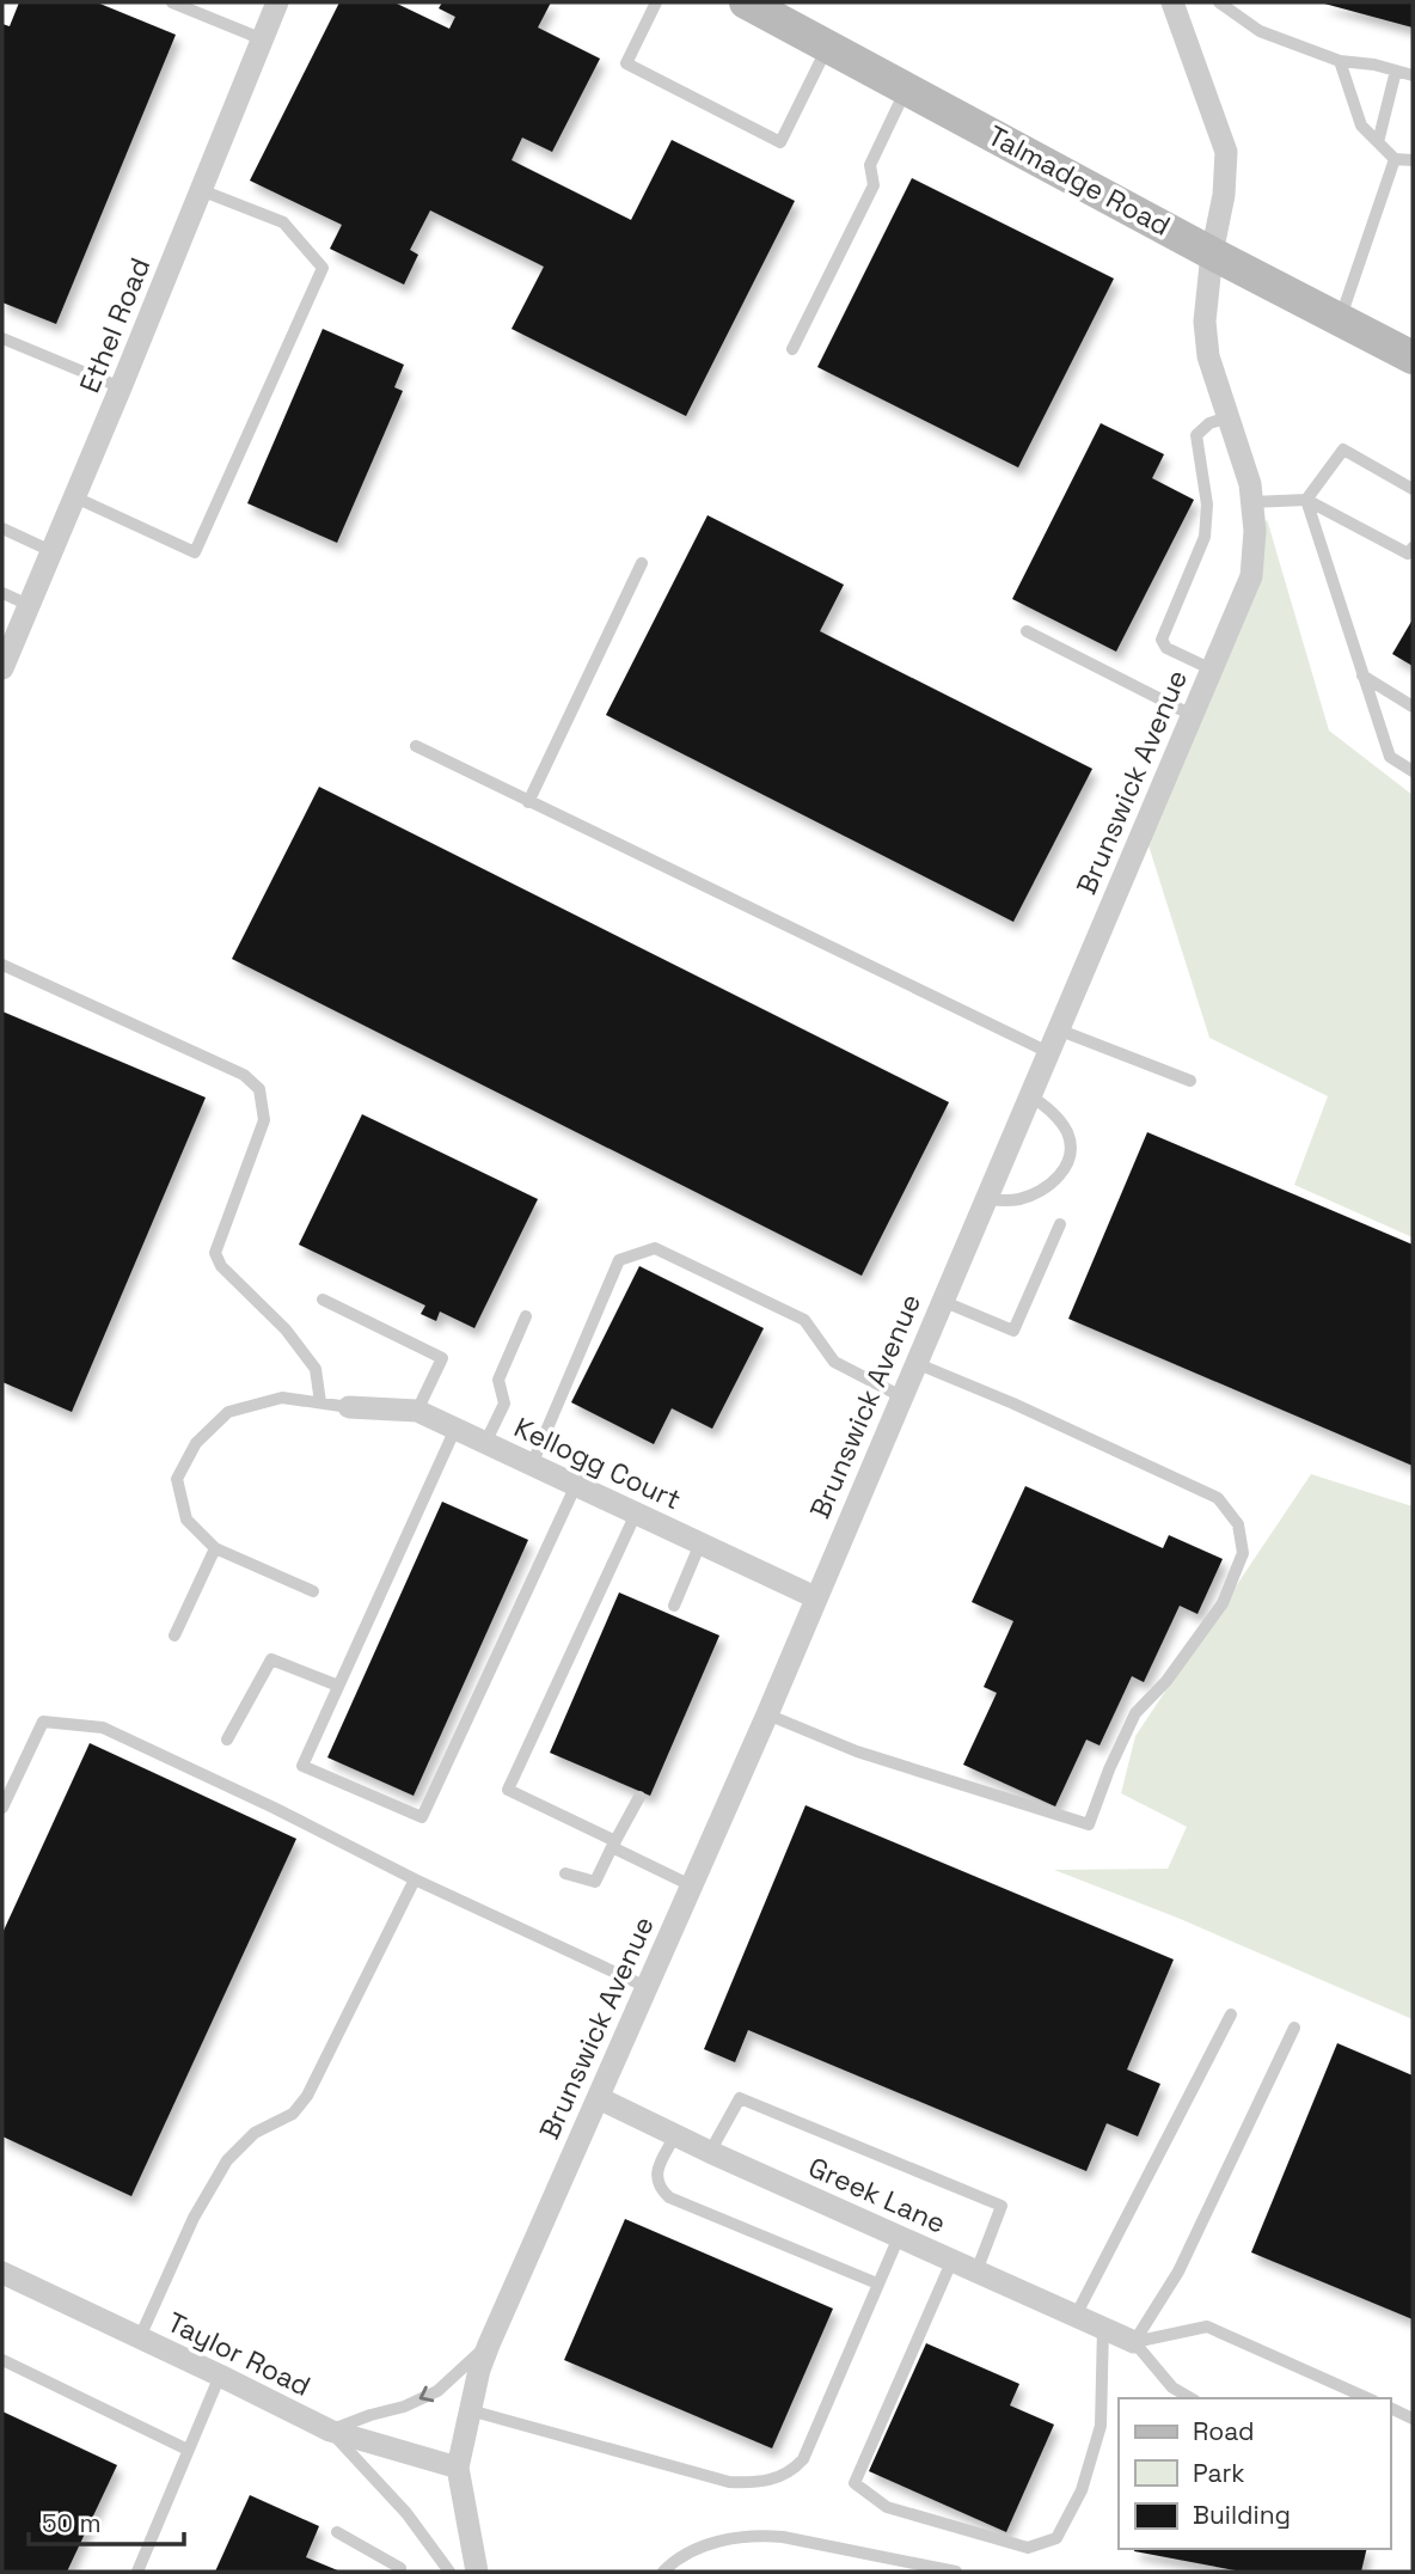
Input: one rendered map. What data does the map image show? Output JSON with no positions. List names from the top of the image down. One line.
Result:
{"streets":{"street":["Talmadge Road","Ethel Road","Brunswick Avenue","Kellogg Court","Greek Lane","Taylor Road"]},"crossings":[["Talmadge Road","Brunswick Avenue"],["Brunswick Avenue","Kellogg Court"],["Brunswick Avenue","Greek Lane"],["Brunswick Avenue","Taylor Road"]],"legend":["Road","Park","Building"],"scale_bar":"50 m"}
